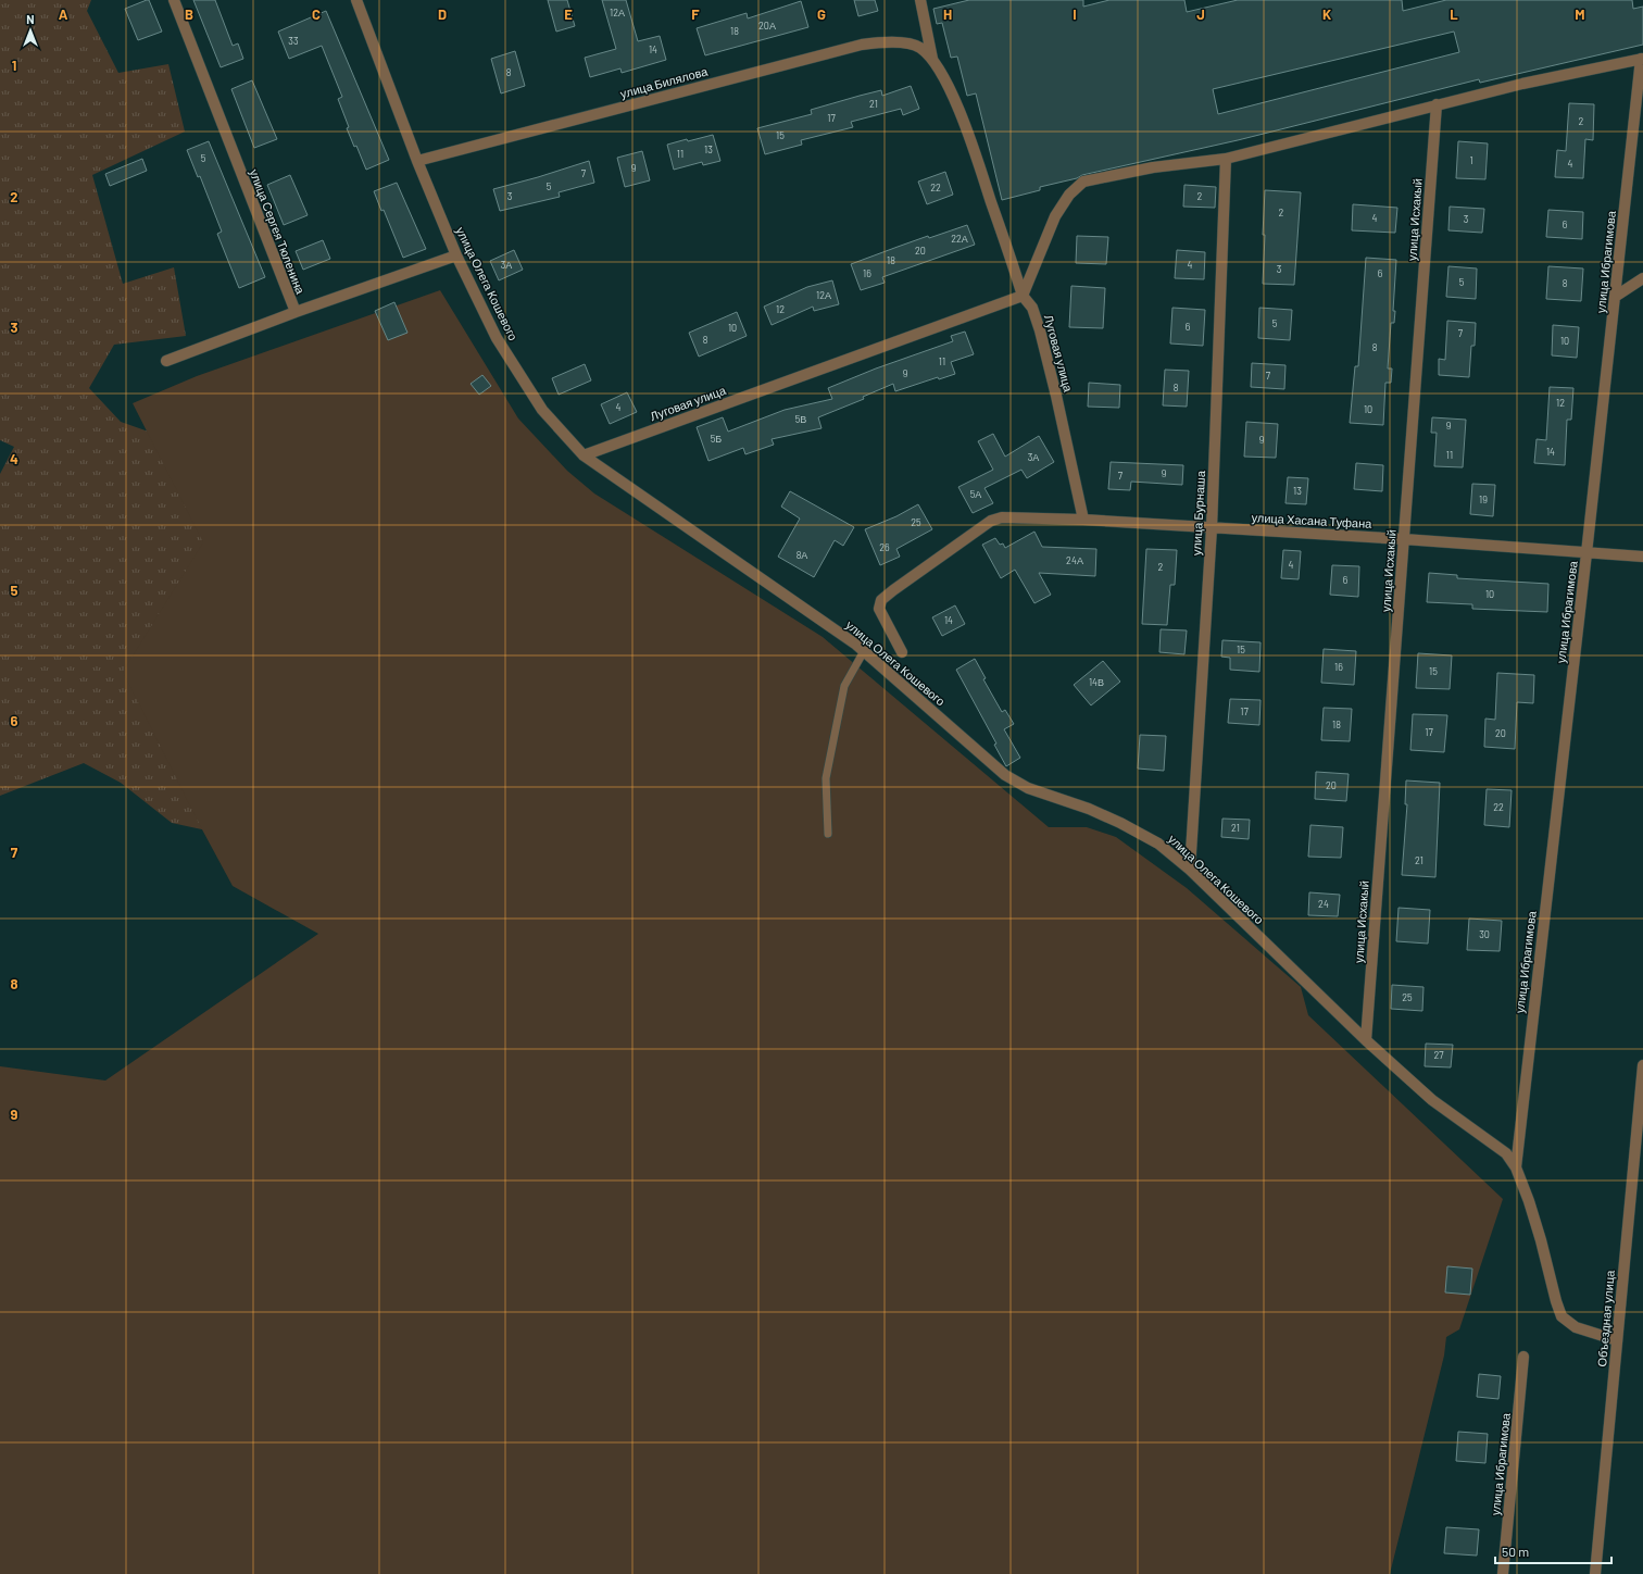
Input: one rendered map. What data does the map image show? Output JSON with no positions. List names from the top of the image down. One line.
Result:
{"streets":{"street":["улица Билялова","улица Исхакый","улица Сергея Тюленина","улица Ибрагимова","улица Олега Кошевого","Луговая улица","улица Бурнаша","улица Хасана Туфана","Объездная улица"]},"crossings":[["улица Билялова","улица Олега Кошевого"],["улица Исхакый","улица Олега Кошевого"],["улица Исхакый","улица Хасана Туфана"],["улица Сергея Тюленина","улица Олега Кошевого"],["улица Ибрагимова","улица Олега Кошевого"],["улица Ибрагимова","улица Хасана Туфана"],["улица Олега Кошевого","Луговая улица"],["улица Олега Кошевого","улица Бурнаша"],["Луговая улица","улица Хасана Туфана"],["улица Бурнаша","улица Хасана Туфана"]],"house_numbers":["12А","20А","18","33","14","8","21","17","2","15","13","11","5","1","4","9","7","5","22","3","2","2","4","3","6","22А","20","18","3А","4","3","16","6","5","8","12А","12","5","6","10","7","8","10","8","11","9","7","8","12","4","10","5В","9","5Б","9","14","11","3А","9","7","13","5А","19","25","26","8А","24А","4","2","6","10","14","15","16","15","14В","17","18","17","20","20","22","21","21","24","30","25","27"],"scale_bar":"50 m","north":"top","grid":{"columns":["A","B","C","D","E","F","G","H","I","J","K","L","M"],"rows":["1","2","3","4","5","6","7","8","9"]}}
